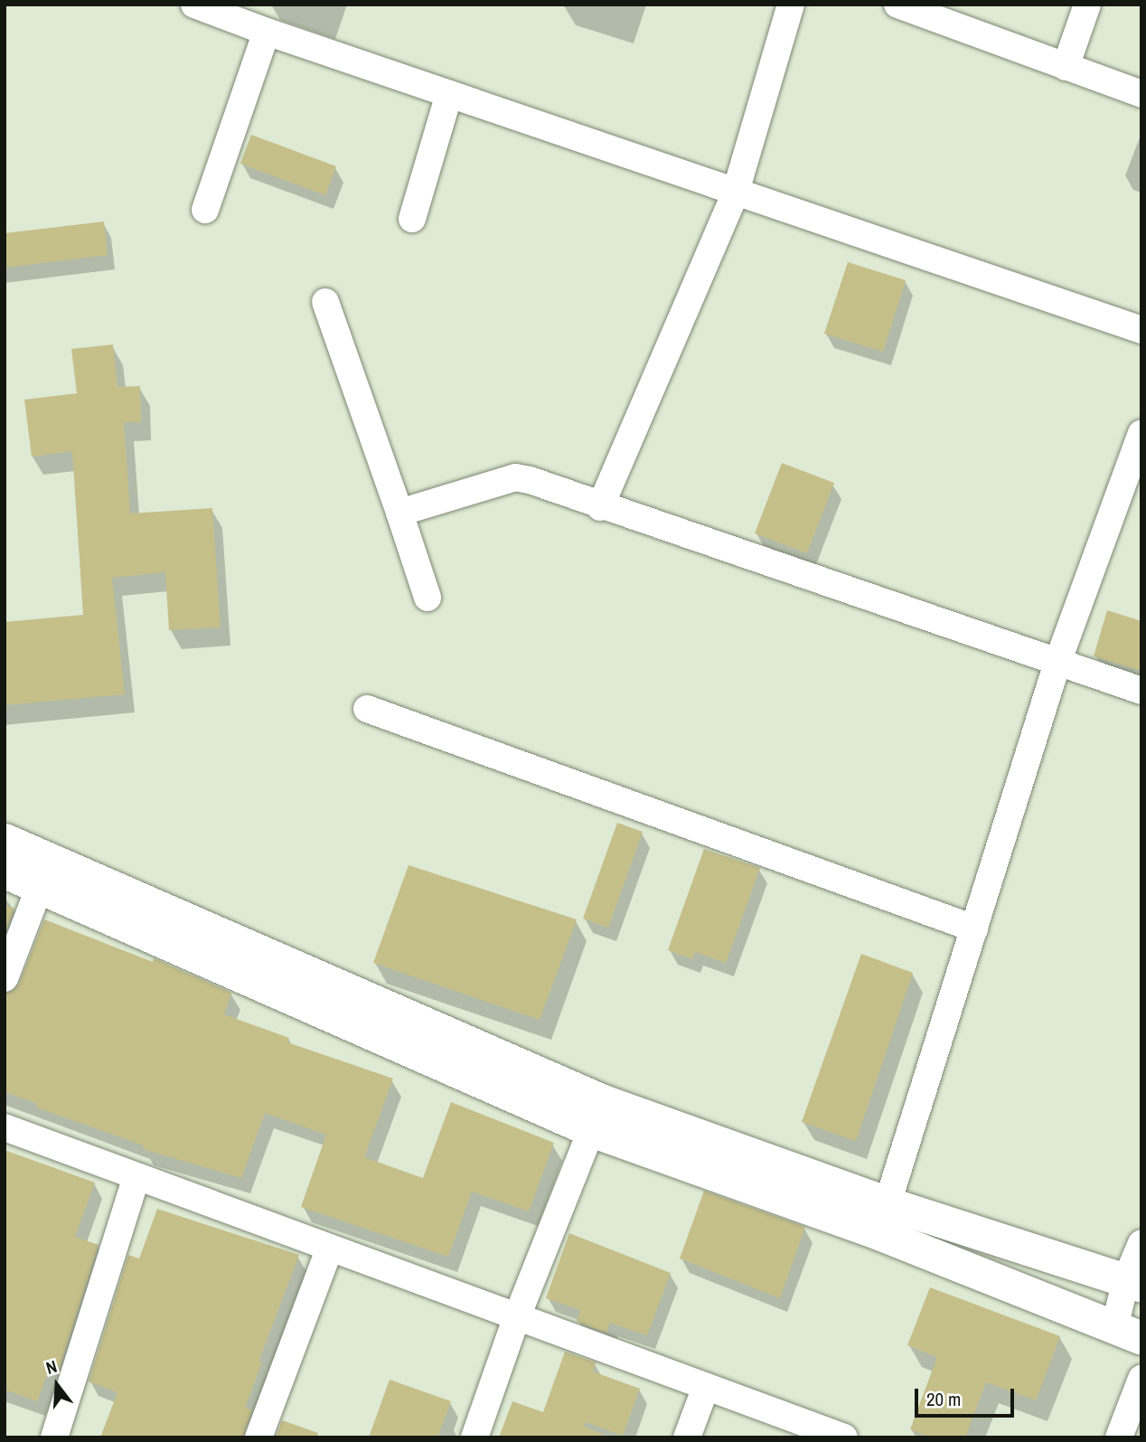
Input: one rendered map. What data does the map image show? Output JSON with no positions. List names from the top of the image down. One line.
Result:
{"scale_bar":"20 m","north":"top"}
